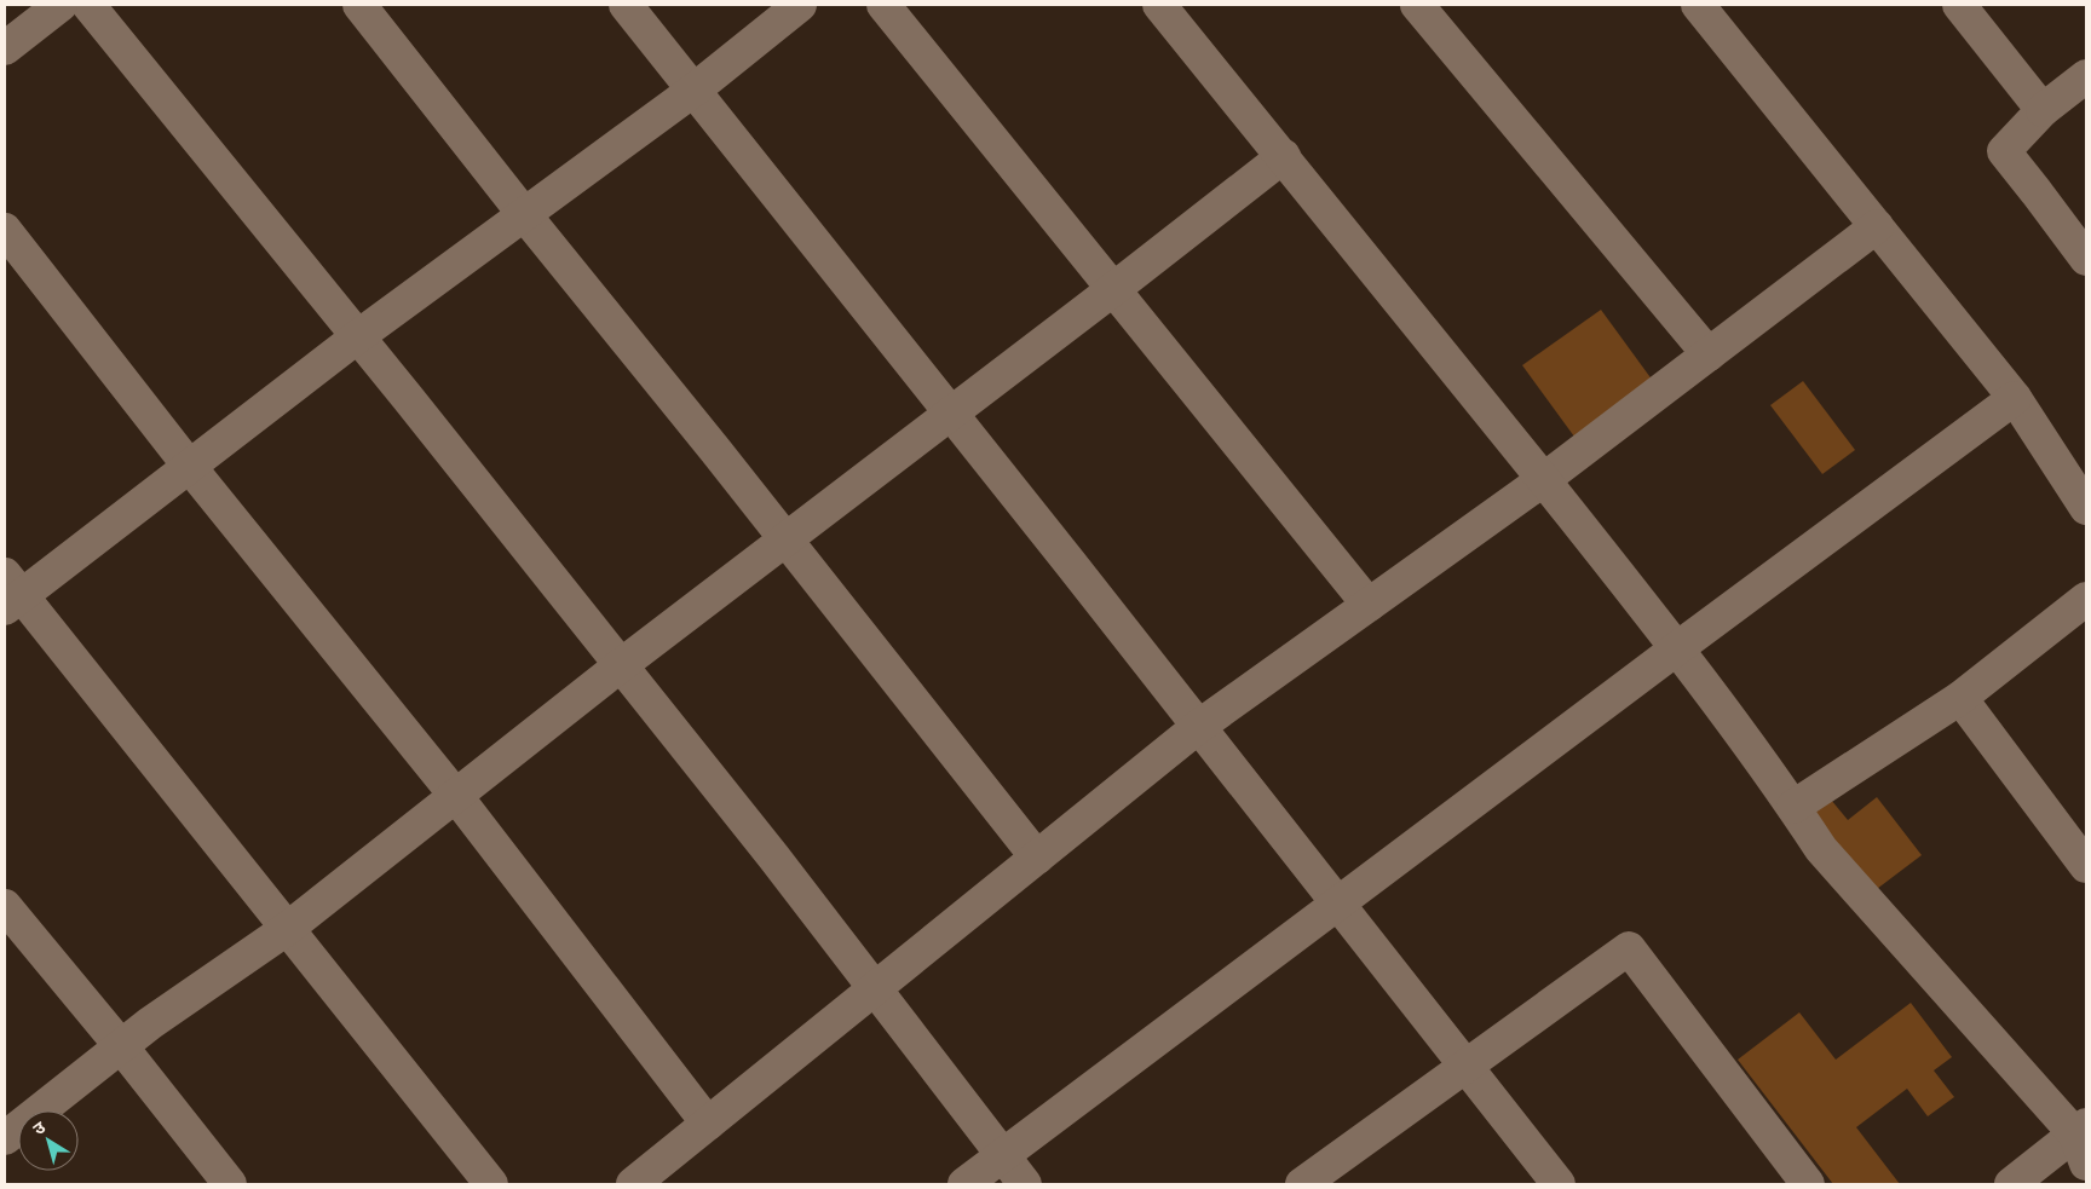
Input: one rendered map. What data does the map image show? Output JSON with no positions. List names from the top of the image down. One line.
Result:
{"north":"top left"}
